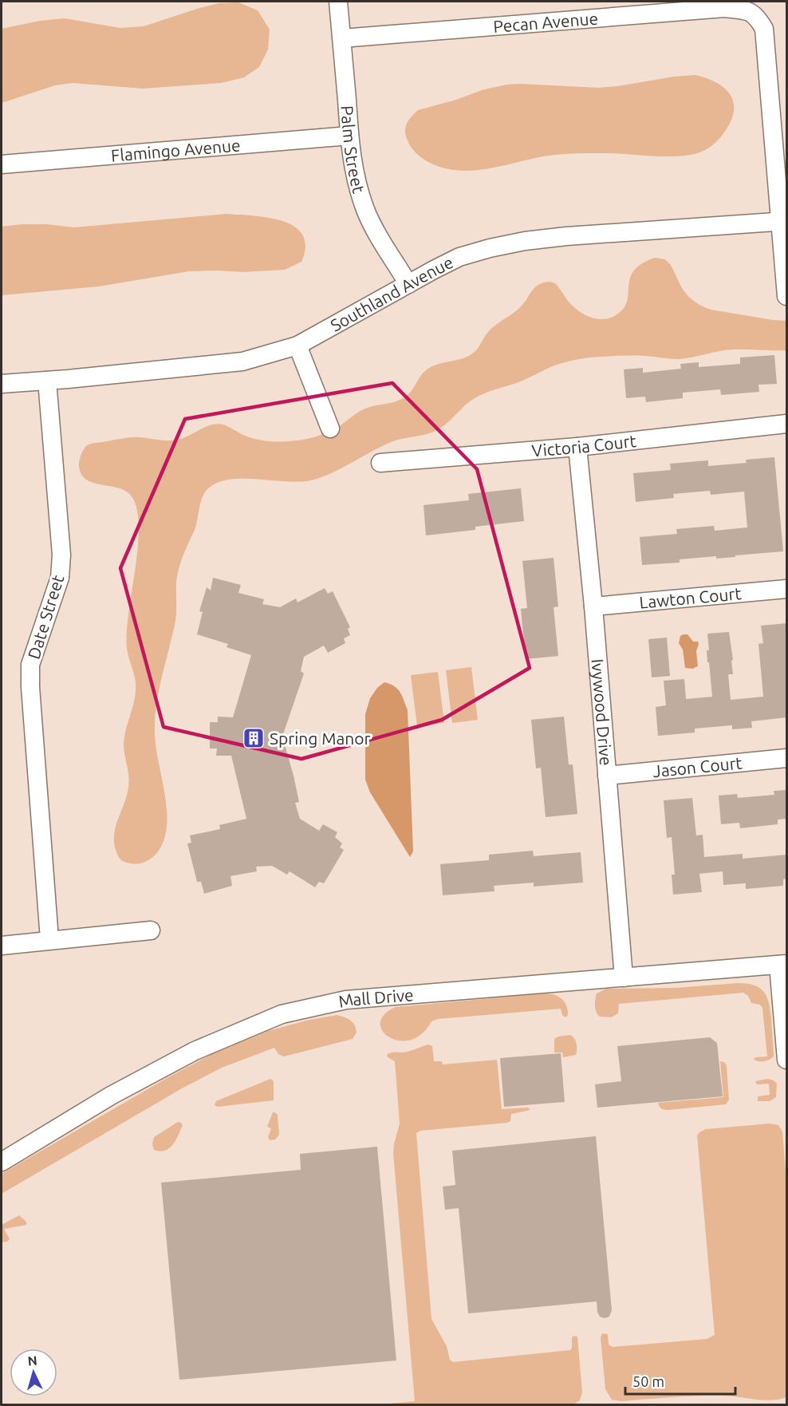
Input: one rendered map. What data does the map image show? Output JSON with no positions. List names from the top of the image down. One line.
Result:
{"streets":{"street":["Pecan Avenue","Palm Street","Flamingo Avenue","Southland Avenue","Victoria Court","Lawton Court","Date Street","Ivywood Drive","Jason Court","Mall Drive"]},"crossings":[["Pecan Avenue","Palm Street"],["Pecan Avenue","Southland Avenue"],["Palm Street","Flamingo Avenue"],["Palm Street","Southland Avenue"],["Southland Avenue","Date Street"],["Victoria Court","Ivywood Drive"],["Lawton Court","Ivywood Drive"],["Ivywood Drive","Jason Court"],["Ivywood Drive","Mall Drive"]],"places":{"building":["Spring Manor"]},"scale_bar":"50 m","north":"top"}
